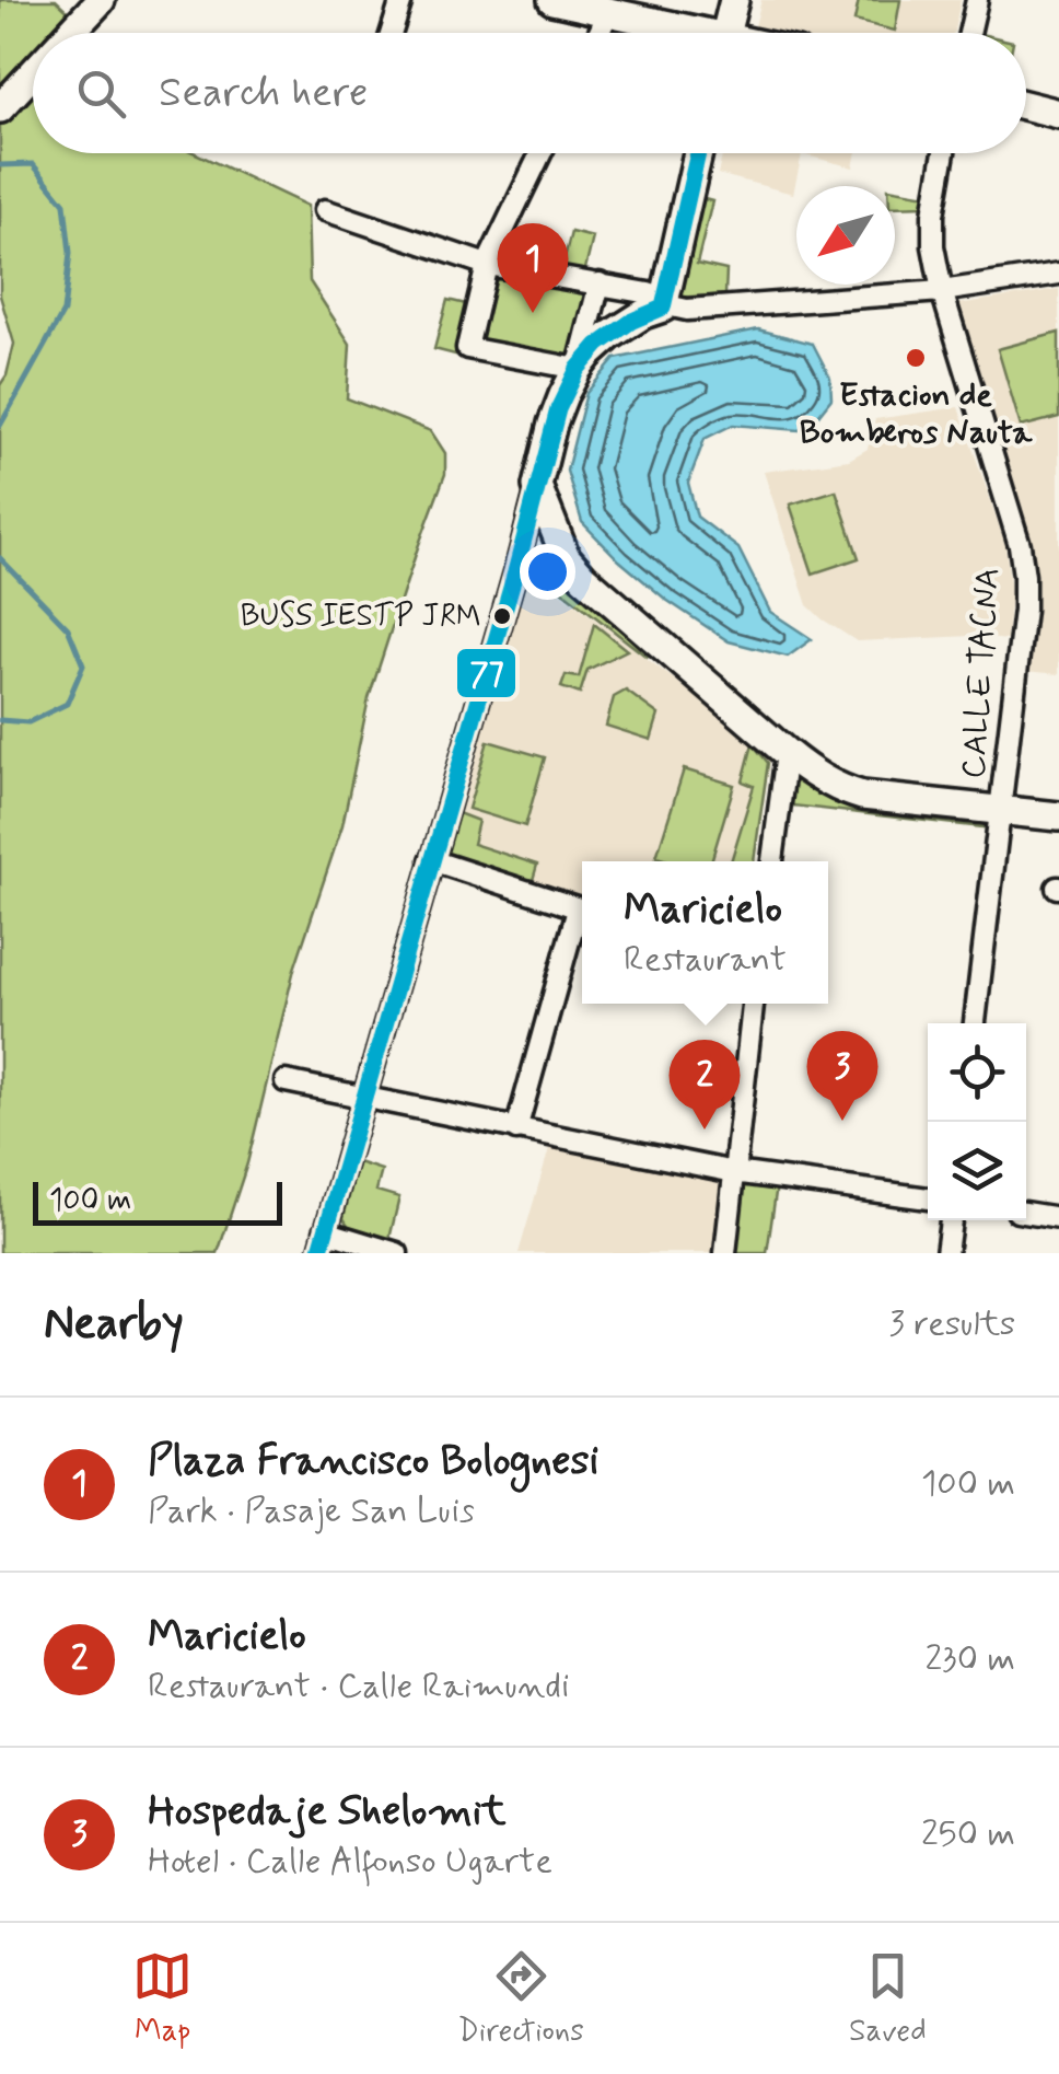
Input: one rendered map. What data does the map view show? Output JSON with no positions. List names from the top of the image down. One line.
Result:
{"streets":{"street":["CALLE TACNA"]},"places":["Estacion de Bomberos Nauta","BUSS IESTP JRM"],"lines":["transit line 77"],"scale_bar":"100 m","north":"bottom left","page":{"search":"Search here","pins":["1","3","2"],"popup":["Maricielo","Restaurant"],"scale":"100 m","heading":["Nearby","3 results"],"list":[{"mark":"1","name":"Plaza Francisco Bolognesi","note":"Park · Pasaje San Luis","value":"100 m"},{"mark":"2","name":"Maricielo","note":"Restaurant · Calle Raimundi","value":"230 m"},{"mark":"3","name":"Hospedaje Shelomit","note":"Hotel · Calle Alfonso Ugarte","value":"250 m"}],"nav":["Map","Directions","Saved"]}}
